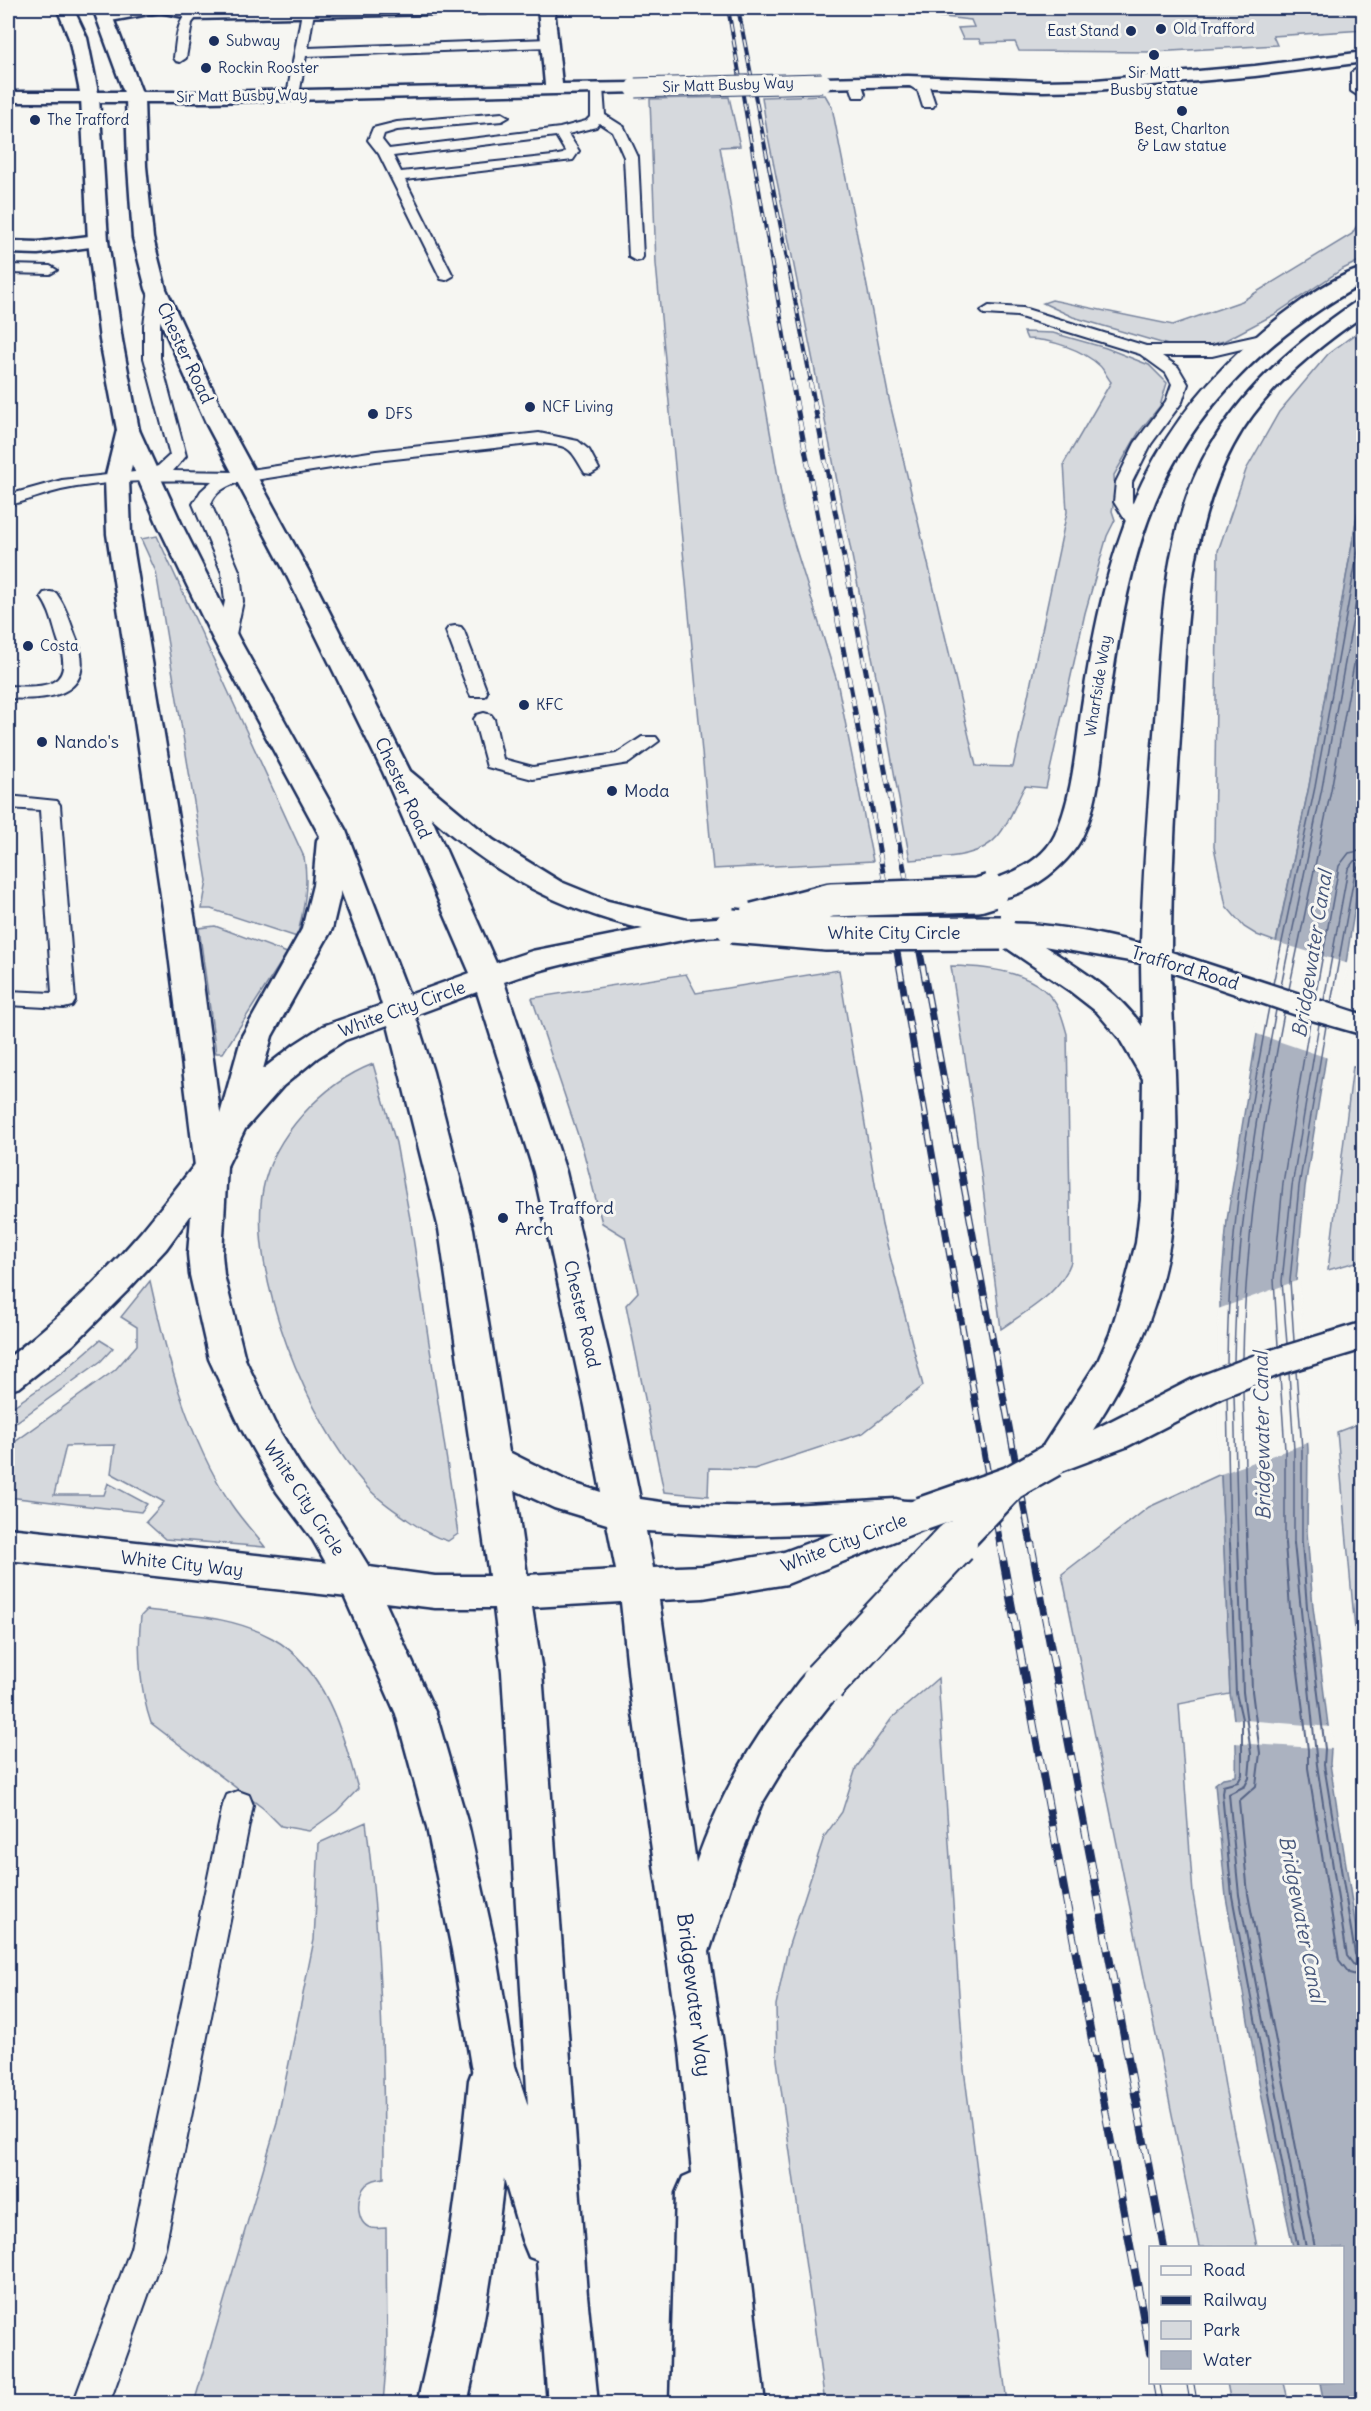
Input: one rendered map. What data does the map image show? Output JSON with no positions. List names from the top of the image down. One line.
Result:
{"streets":{"main road":["Sir Matt Busby Way","Chester Road","Wharfside Way","White City Circle","Trafford Road","White City Way","Bridgewater Way"]},"crossings":[["Sir Matt Busby Way","Chester Road"],["Chester Road","White City Circle"],["Chester Road","Bridgewater Way"],["Wharfside Way","White City Circle"],["White City Circle","Trafford Road"],["White City Circle","White City Way"],["White City Circle","Bridgewater Way"]],"water":["Bridgewater Canal"],"places":["Old Trafford","East Stand","Subway","Sir Matt Busby statue","Rockin Rooster","Best, Charlton & Law statue","The Trafford","NCF Living","DFS","Costa","KFC","Nando's","Moda","The Trafford Arch"],"legend":["Road","Railway","Park","Water"]}
